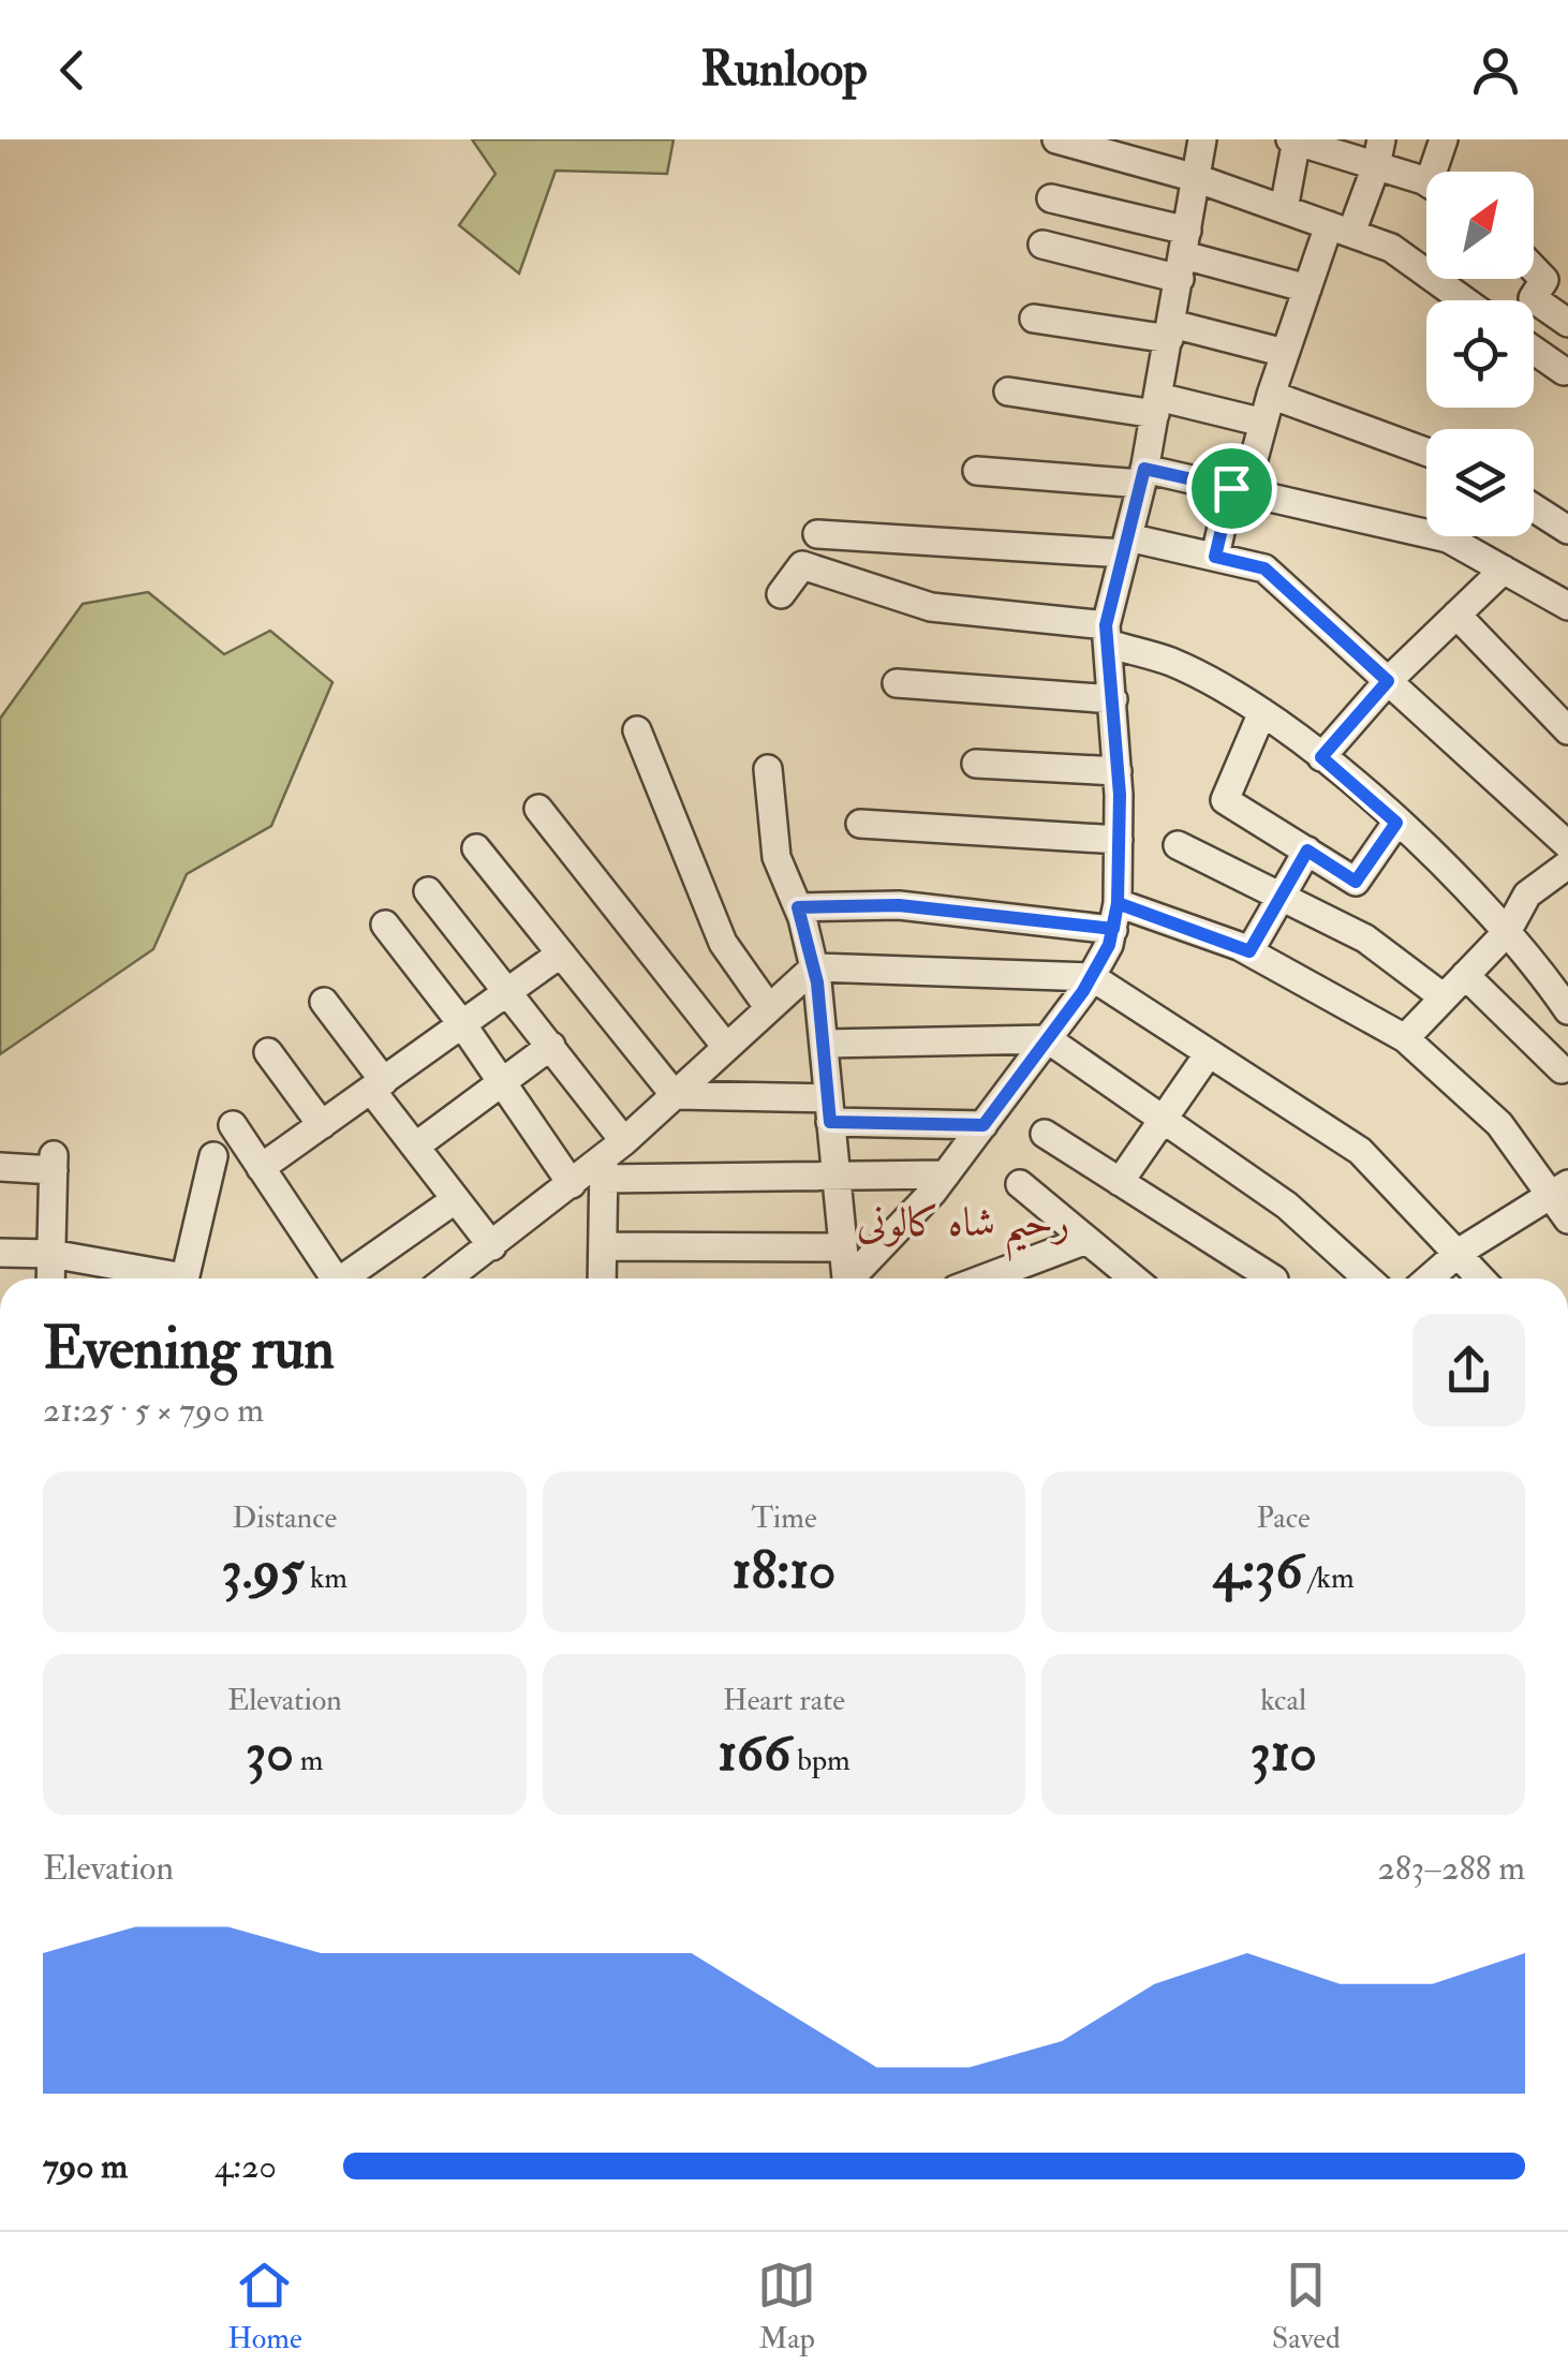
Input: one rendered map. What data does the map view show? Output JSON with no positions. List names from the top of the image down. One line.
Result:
{"districts":["رحیم شاہ کالونی"],"north":"top right","page":{"header":"Runloop","heading":["Evening run","21:25 · 5 × 790 m"],"stats":[["Distance","3.95 km"],["Time","18:10"],["Pace","4:36 /km"],["Elevation","30 m"],["Heart rate","166 bpm"],["kcal","310"]],"chart":["Elevation","283–288 m"],"list":[{"name":"790 m","note":"4:20"}],"tabs":["Home","Map","Saved"]}}
